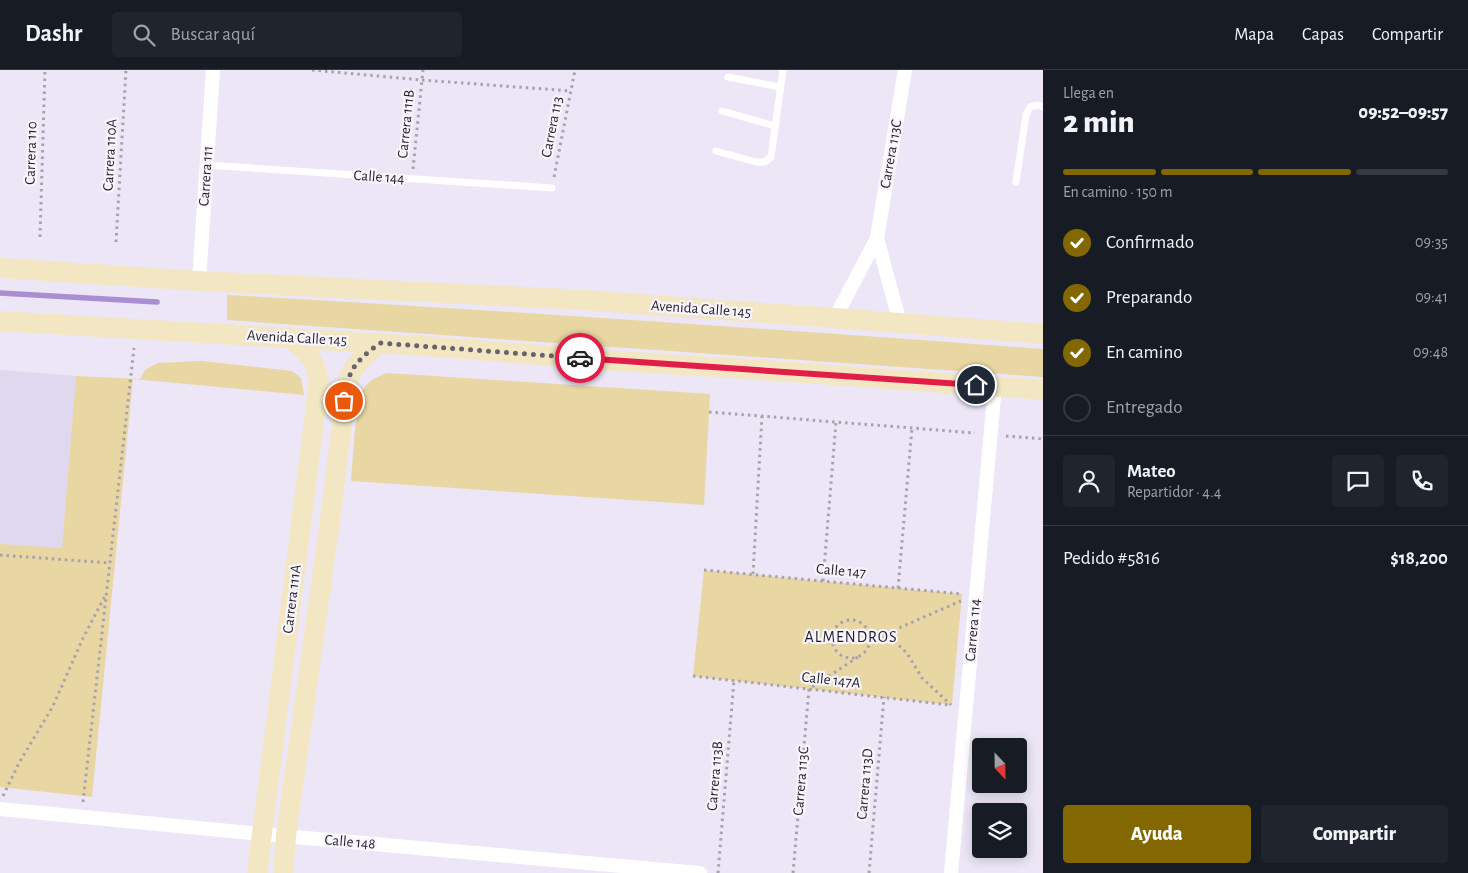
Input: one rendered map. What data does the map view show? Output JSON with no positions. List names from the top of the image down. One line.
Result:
{"streets":{"main road":["Avenida Calle 145","Carrera 111A"],"street":["Carrera 113C","Carrera 111","Carrera 114","Calle 148"],"lane":["Calle 144"],"path":["Carrera 111B","Carrera 113","Carrera 110","Carrera 110A","Calle 147","Calle 147A","Carrera 113B","Carrera 113D"]},"crossings":[["Carrera 111B","Calle 144"],["Carrera 113","Calle 144"],["Carrera 113C","Avenida Calle 145"],["Carrera 113C","Calle 147A"],["Carrera 111","Calle 144"],["Carrera 111","Avenida Calle 145"],["Avenida Calle 145","Carrera 111A"],["Avenida Calle 145","Carrera 114"],["Calle 147","Carrera 114"],["Carrera 111A","Calle 148"],["Carrera 114","Calle 147A"],["Calle 147A","Carrera 113B"],["Calle 147A","Carrera 113D"]],"districts":["ALMENDROS"],"north":"bottom","page":{"header":"Dashr","search":"Buscar aquí","nav":["Mapa","Capas","Compartir"],"heading":["2 min","Llega en","09:52–09:57"],"panel":["Mateo","Repartidor · 4.4","Pedido #5816","$18,200"],"bar":"En camino · 150 m","list":[["Confirmado","09:35"],["Preparando","09:41"],["En camino","09:48"],"Entregado"],"buttons":["Ayuda","Compartir"]}}
